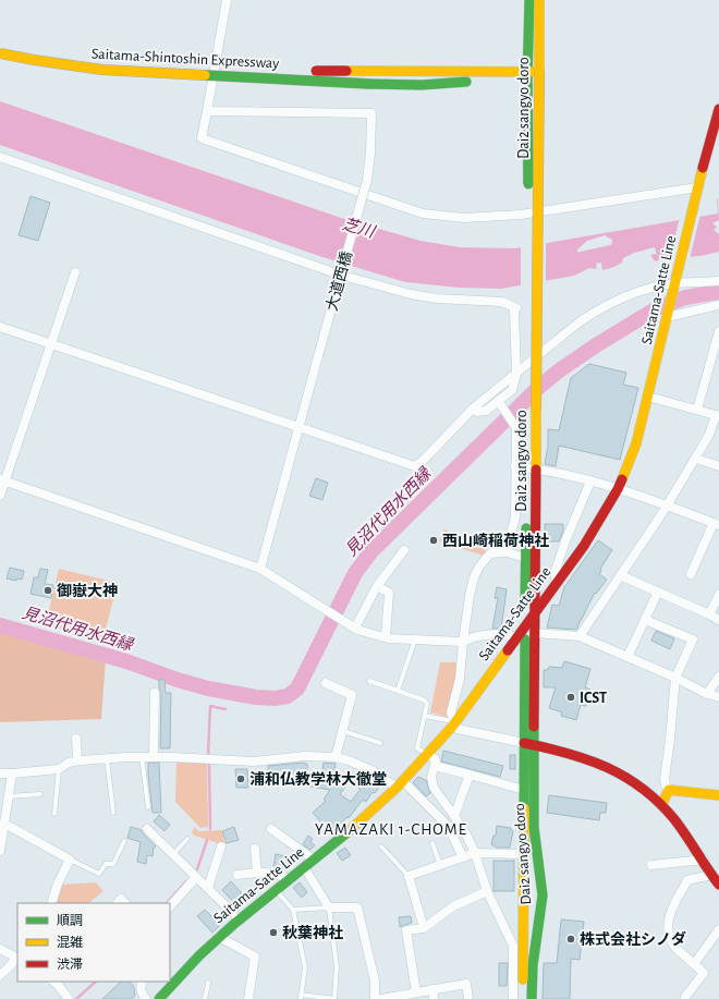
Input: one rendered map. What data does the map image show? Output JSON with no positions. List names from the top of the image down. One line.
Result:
{"streets":{"main road":["Saitama-Shintoshin Expressway","Dai2 sangyo doro","Saitama-Satte Line"],"street":["大道西橋"]},"crossings":[["Saitama-Shintoshin Expressway","Dai2 sangyo doro"],["Dai2 sangyo doro","Saitama-Satte Line"]],"districts":["YAMAZAKI 1-CHOME"],"water":["芝川","見沼代用水西縁"],"places":["西山崎稲荷神社","御嶽大神","ICST","浦和仏教学林大徹堂","秋葉神社","株式会社シノダ"],"legend":["順調","混雑","渋滞"]}
